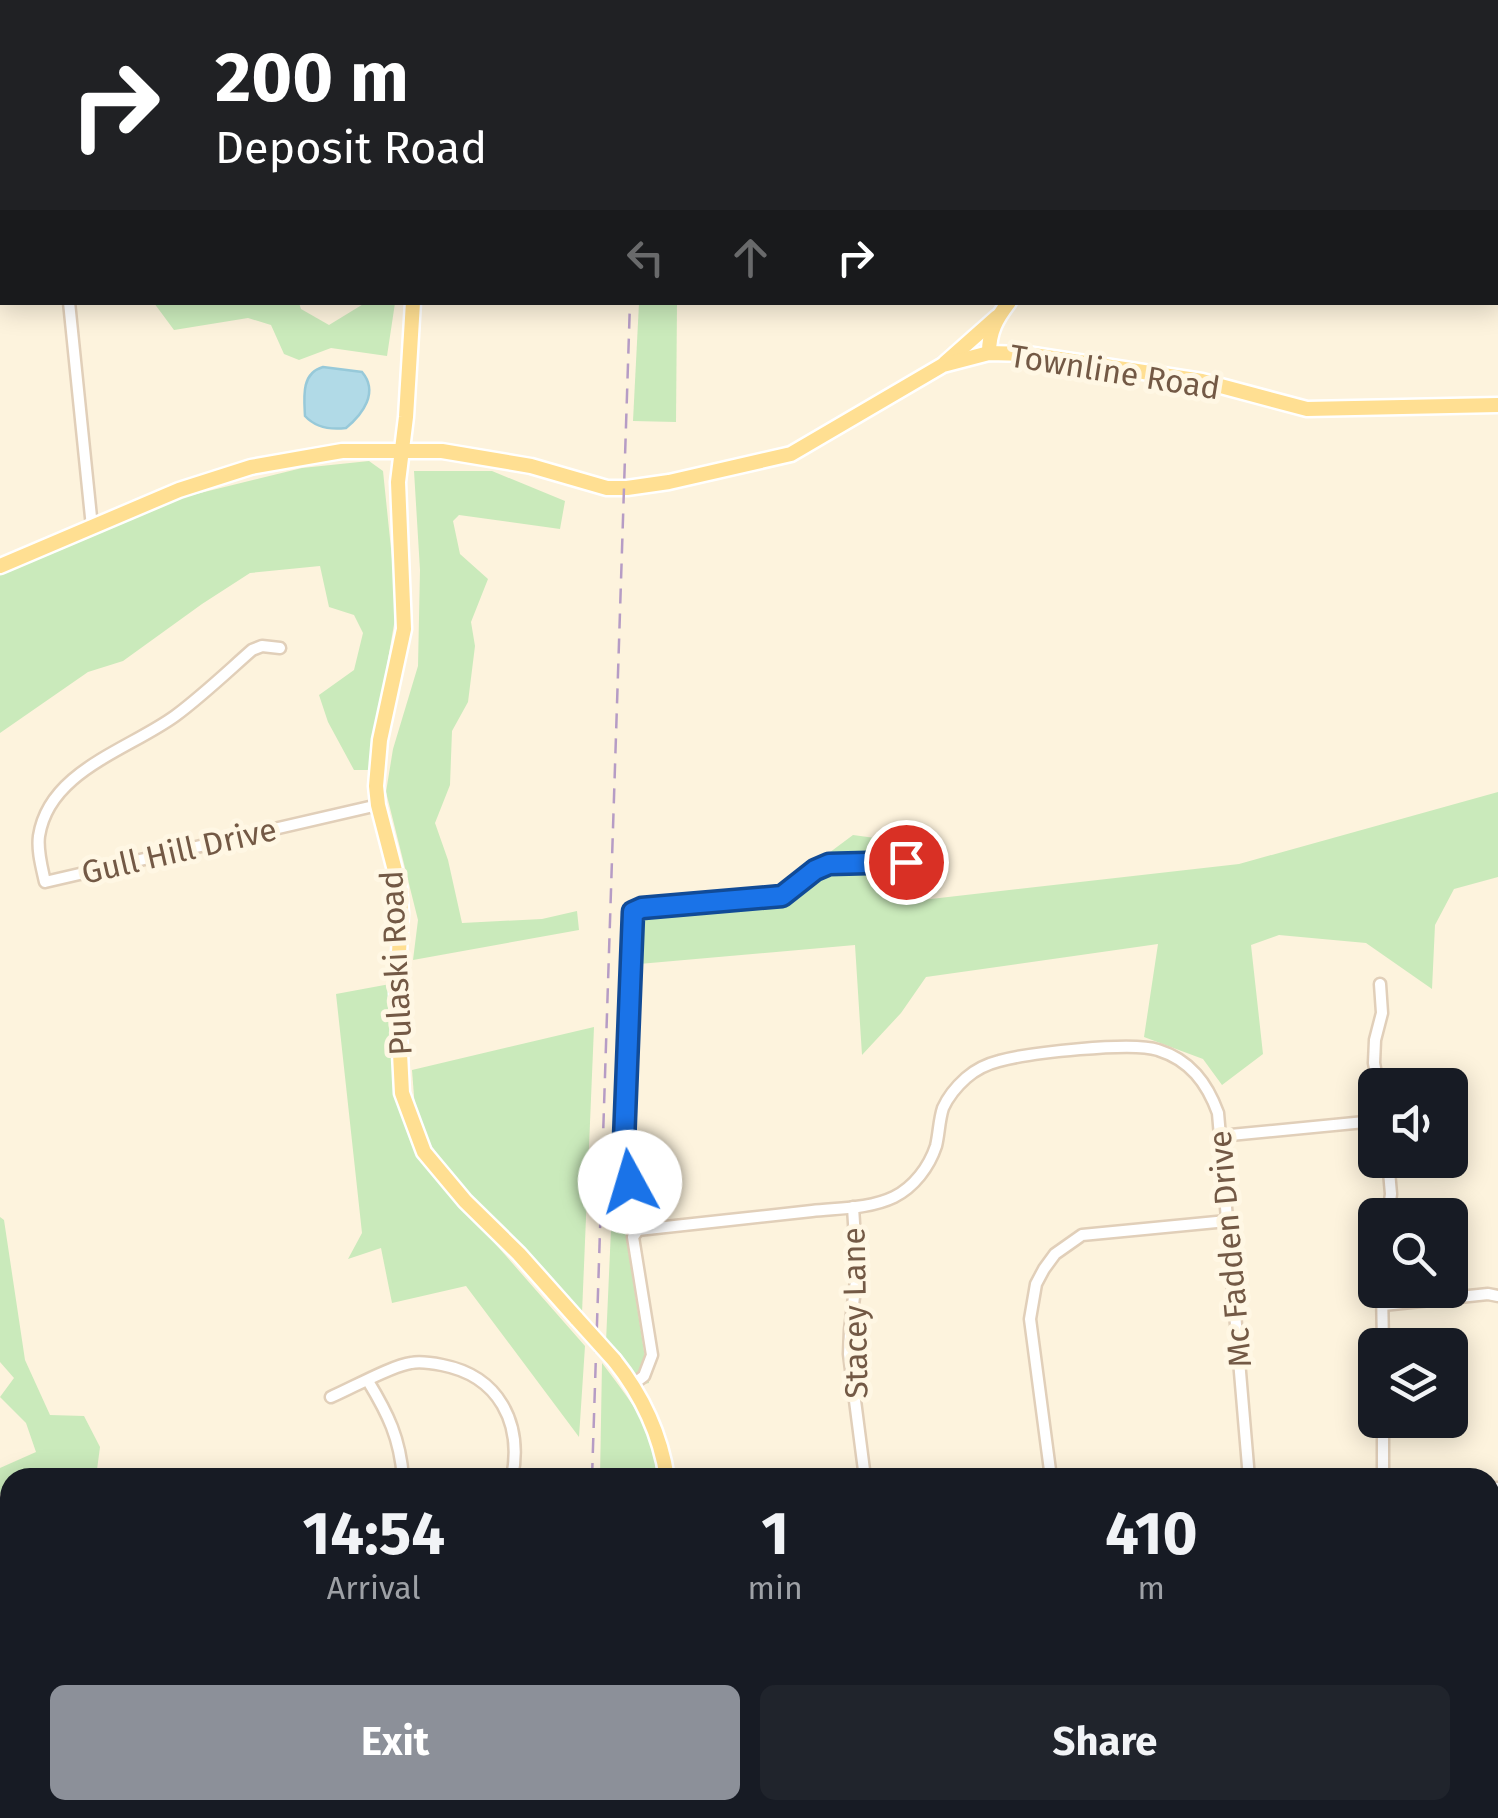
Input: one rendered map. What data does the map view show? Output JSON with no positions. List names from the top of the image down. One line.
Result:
{"streets":{"main road":["Townline Road","Pulaski Road"],"street":["Gull Hill Drive","Mc Fadden Drive","Stacey Lane"]},"crossings":[["Townline Road","Pulaski Road"],["Gull Hill Drive","Pulaski Road"],["Mc Fadden Drive","Stacey Lane"]],"page":{"turn":["200 m","Deposit Road"],"eta":["14:54","Arrival","1","min","410","m"],"buttons":["Exit","Share"]}}
